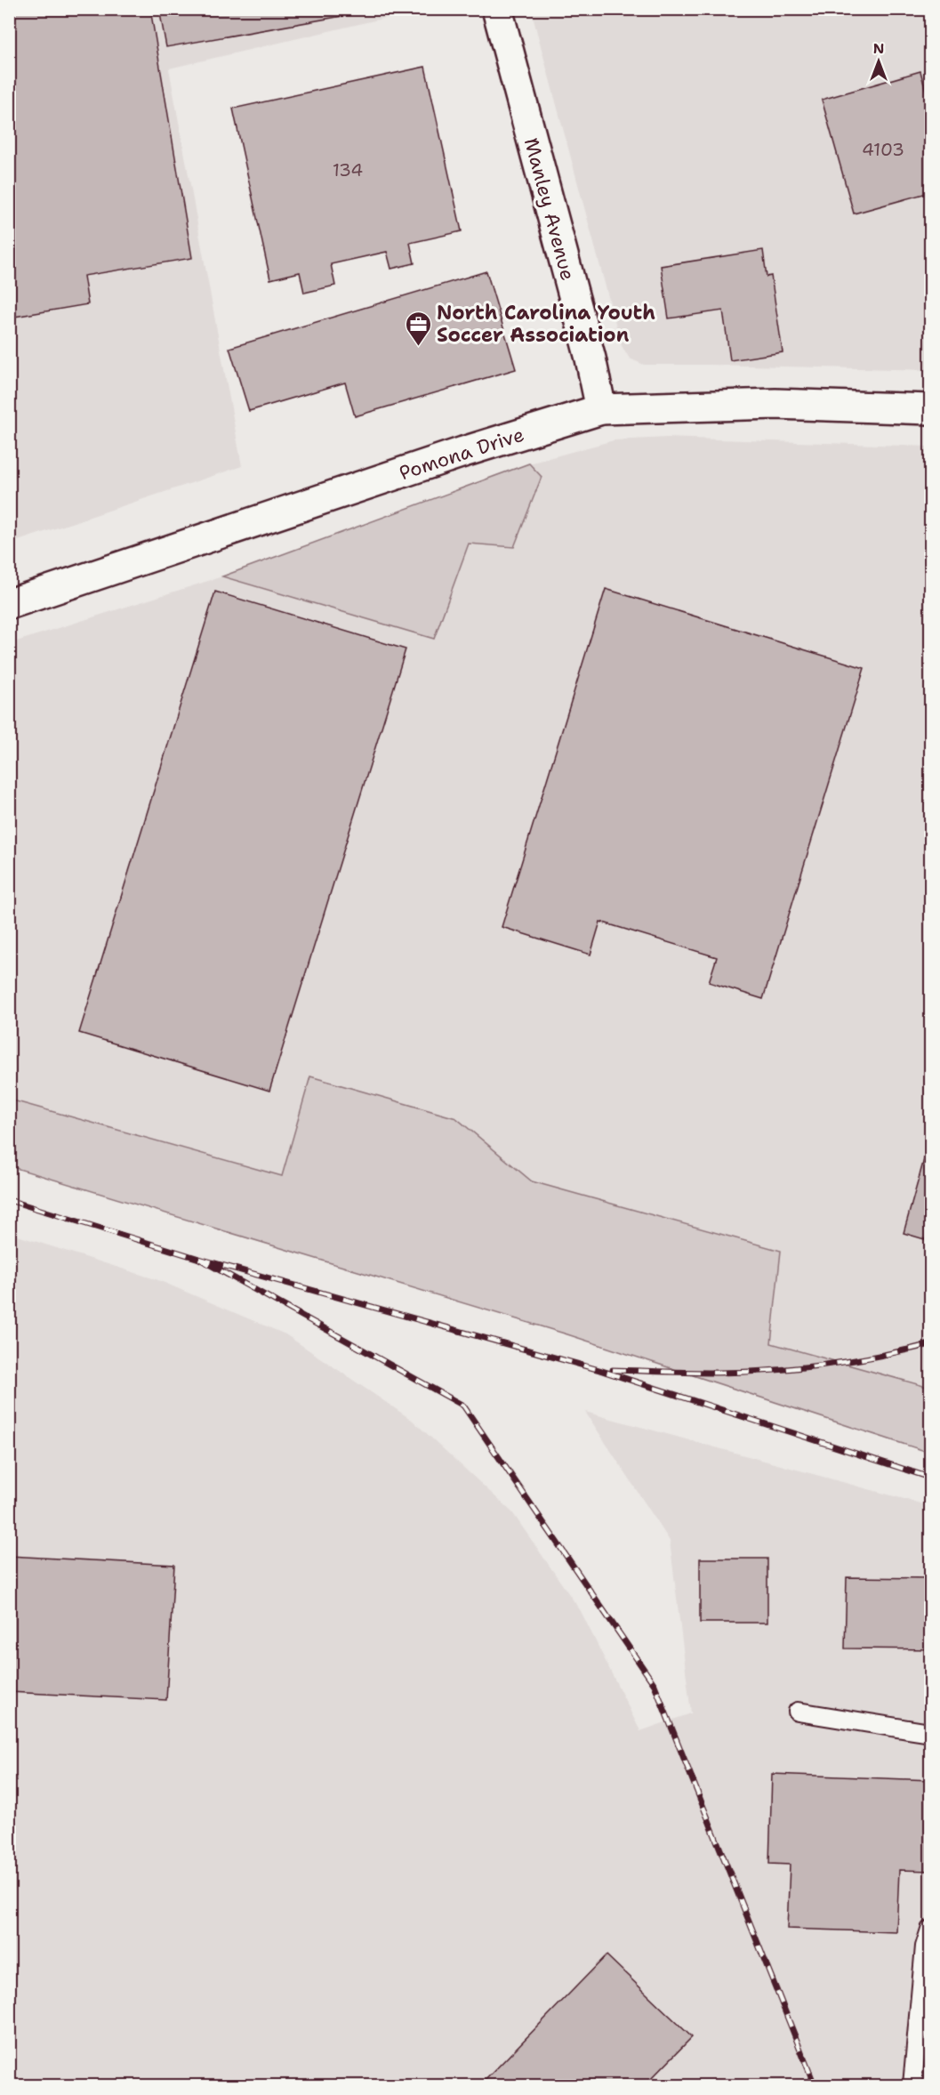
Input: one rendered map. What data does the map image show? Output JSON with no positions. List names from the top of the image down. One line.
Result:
{"streets":{"street":["Manley Avenue","Pomona Drive"]},"crossings":[["Manley Avenue","Pomona Drive"]],"places":{"office":["North Carolina Youth Soccer Association"]},"house_numbers":["4103","134"],"north":"top"}
